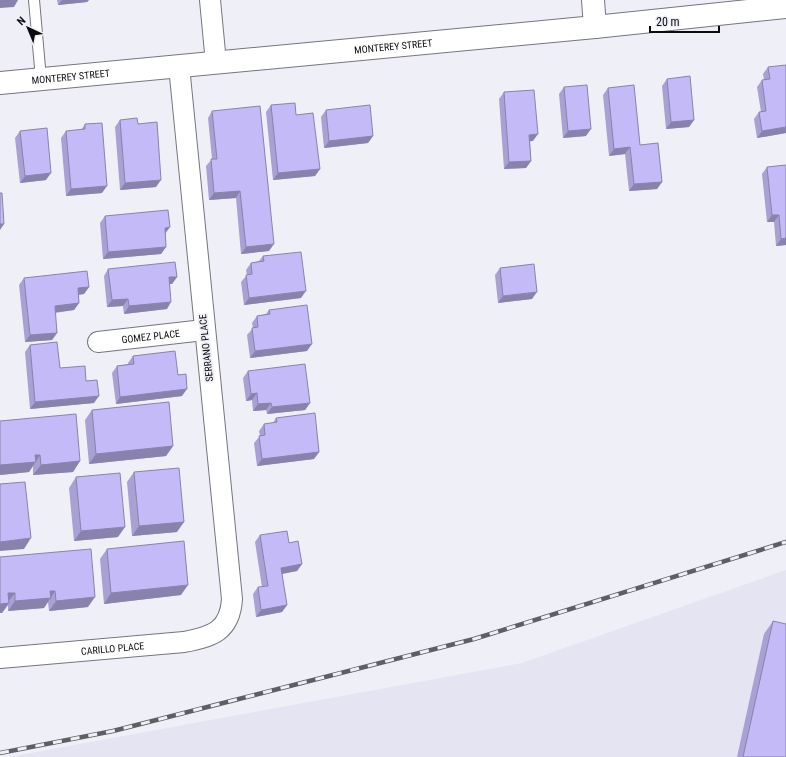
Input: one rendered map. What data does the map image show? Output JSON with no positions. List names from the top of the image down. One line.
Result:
{"streets":{"street":["MONTEREY STREET","GOMEZ PLACE","SERRANO PLACE","CARILLO PLACE"]},"crossings":[["MONTEREY STREET","SERRANO PLACE"],["GOMEZ PLACE","SERRANO PLACE"],["SERRANO PLACE","CARILLO PLACE"]],"scale_bar":"20 m","north":"top left"}
